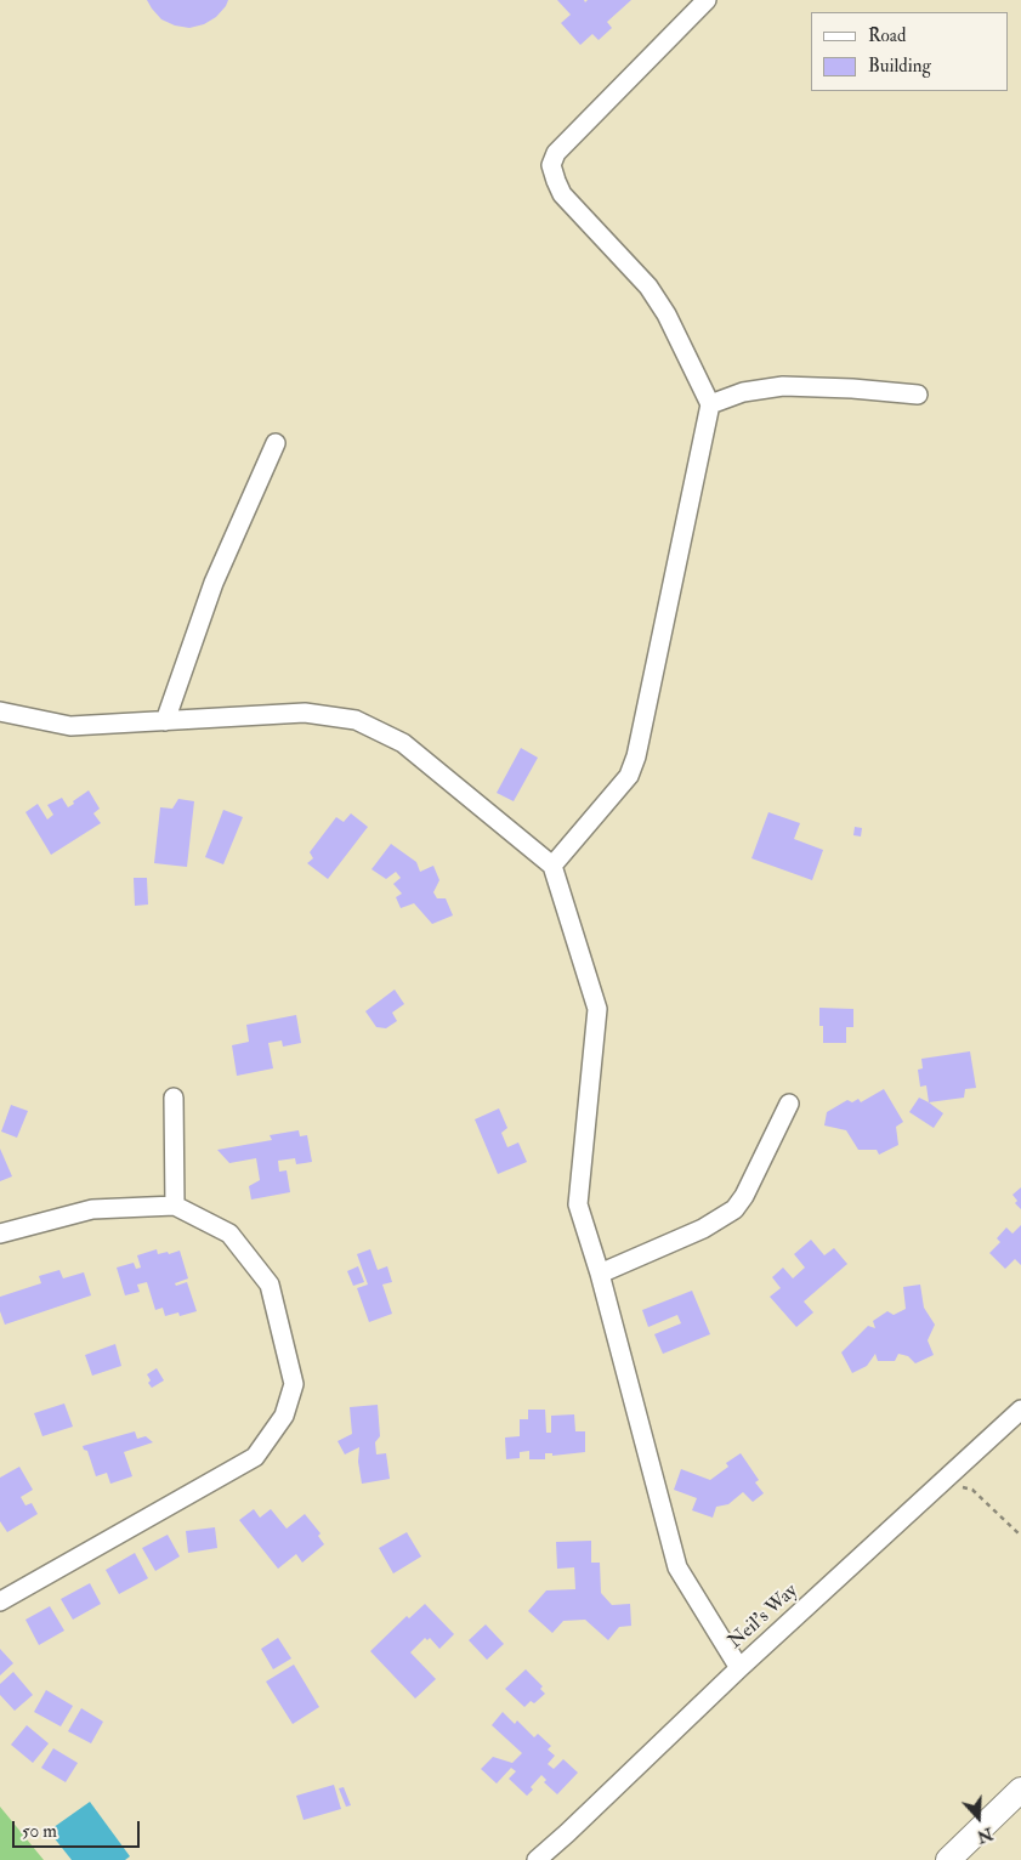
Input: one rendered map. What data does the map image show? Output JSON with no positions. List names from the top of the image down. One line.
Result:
{"streets":{"street":["Neil's Way"]},"legend":["Road","Building"],"scale_bar":"50 m","north":"bottom"}
